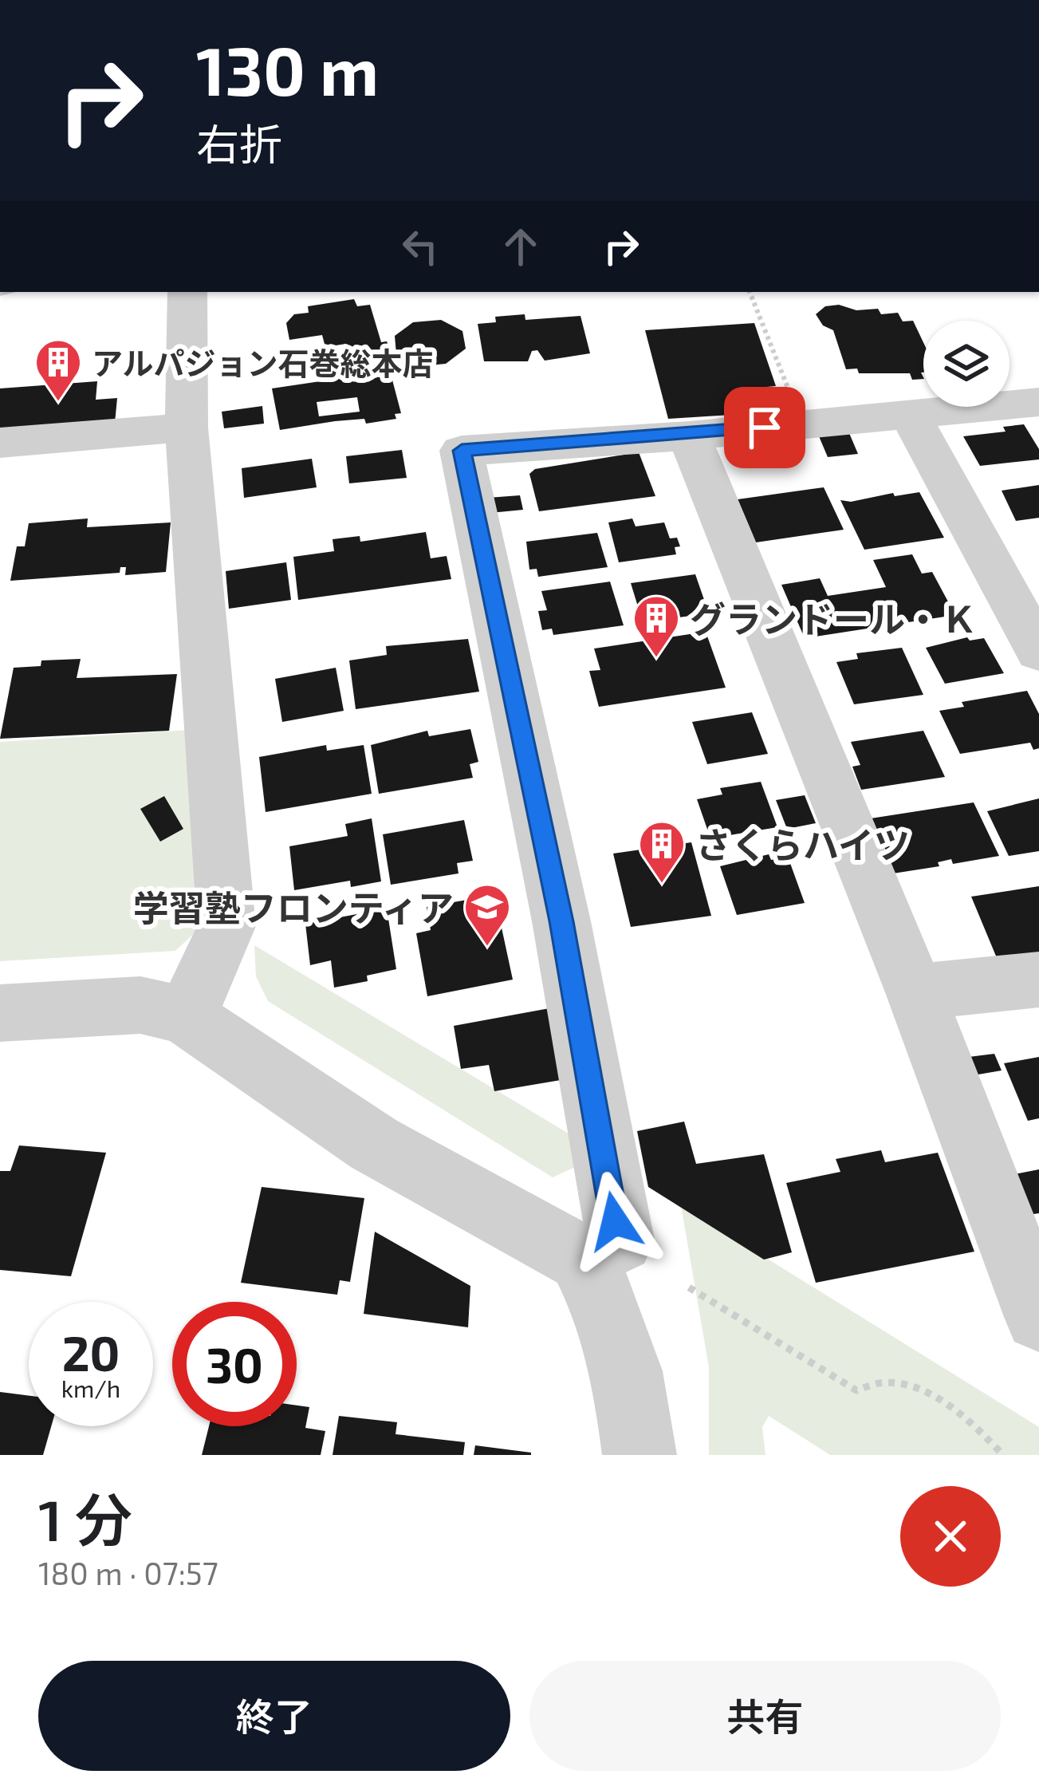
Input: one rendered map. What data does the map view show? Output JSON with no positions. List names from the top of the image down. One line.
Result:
{"places":{"building":["アルパジョン石巻総本店","グランドール・Ｋ","さくらハイツ"],"school or university":["学習塾フロンティア"]},"page":{"turn":["130 m","右折"],"speed":"20 km/h","limit":"30","heading":["1 分","180 m · 07:57"],"buttons":["終了","共有"]}}
